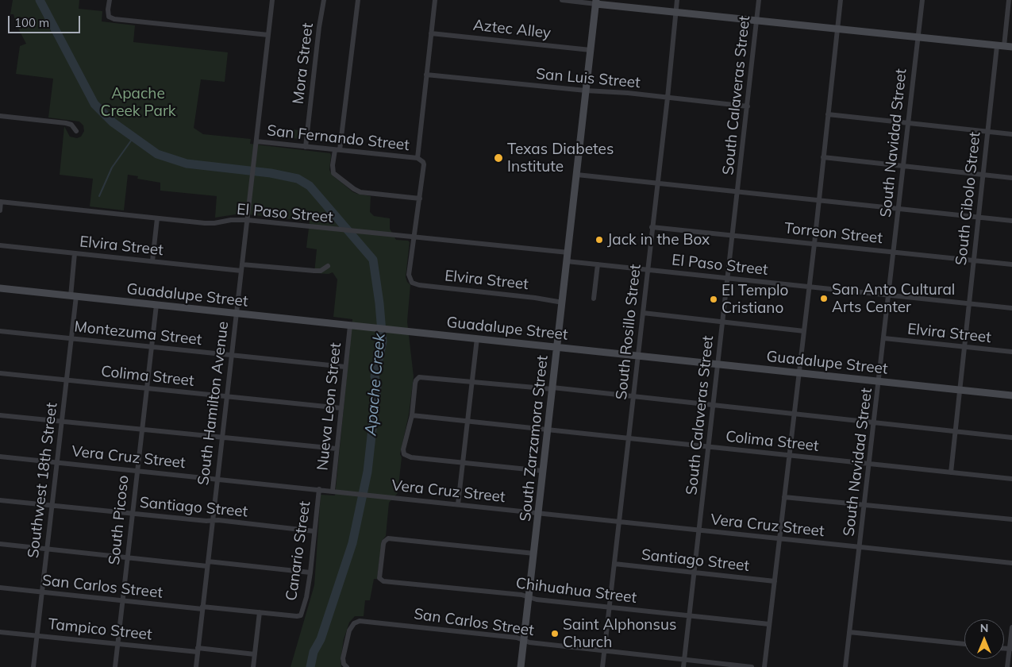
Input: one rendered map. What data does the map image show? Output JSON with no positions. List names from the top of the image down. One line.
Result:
{"streets":{"main road":["Guadalupe Street","South Zarzamora Street"],"street":["Aztec Alley","Mora Street","San Luis Street","South Calaveras Street","San Fernando Street","South Navidad Street","South Cibolo Street","El Paso Street","Torreon Street","Elvira Street","South Rosillo Street","Montezuma Street","Colima Street","South Hamilton Avenue","Nueva Leon Street","Vera Cruz Street","Southwest 18th Street","Santiago Street","South Picoso","Canario Street","San Carlos Street","Chihuahua Street","Tampico Street"]},"crossings":[["Aztec Alley","South Zarzamora Street"],["Mora Street","San Fernando Street"],["San Luis Street","South Calaveras Street"],["San Luis Street","South Rosillo Street"],["San Luis Street","South Zarzamora Street"],["South Calaveras Street","El Paso Street"],["South Calaveras Street","Torreon Street"],["South Calaveras Street","Guadalupe Street"],["South Calaveras Street","Colima Street"],["South Calaveras Street","Vera Cruz Street"],["South Calaveras Street","Santiago Street"],["South Calaveras Street","San Carlos Street"],["South Calaveras Street","Chihuahua Street"],["San Fernando Street","South Hamilton Avenue"],["South Navidad Street","El Paso Street"],["South Navidad Street","Torreon Street"],["South Navidad Street","Elvira Street"],["South Navidad Street","Guadalupe Street"],["South Navidad Street","Colima Street"],["South Navidad Street","Vera Cruz Street"],["South Cibolo Street","El Paso Street"],["South Cibolo Street","Torreon Street"],["South Cibolo Street","Elvira Street"],["South Cibolo Street","Guadalupe Street"],["South Cibolo Street","Colima Street"],["El Paso Street","Elvira Street"],["El Paso Street","South Rosillo Street"],["El Paso Street","South Hamilton Avenue"],["El Paso Street","South Zarzamora Street"],["Torreon Street","South Rosillo Street"],["Elvira Street","South Hamilton Avenue"],["Elvira Street","South Zarzamora Street"],["Elvira Street","Southwest 18th Street"],["Guadalupe Street","South Rosillo Street"],["Guadalupe Street","South Hamilton Avenue"],["Guadalupe Street","Nueva Leon Street"],["Guadalupe Street","South Zarzamora Street"],["Guadalupe Street","Southwest 18th Street"],["Guadalupe Street","South Picoso"],["South Rosillo Street","Colima Street"],["South Rosillo Street","Vera Cruz Street"],["South Rosillo Street","Santiago Street"],["South Rosillo Street","San Carlos Street"],["South Rosillo Street","Chihuahua Street"],["Montezuma Street","South Hamilton Avenue"],["Montezuma Street","Nueva Leon Street"],["Montezuma Street","Southwest 18th Street"],["Montezuma Street","South Picoso"],["Colima Street","South Hamilton Avenue"],["Colima Street","Nueva Leon Street"],["Colima Street","South Zarzamora Street"],["Colima Street","Southwest 18th Street"],["Colima Street","South Picoso"],["South Hamilton Avenue","Vera Cruz Street"],["South Hamilton Avenue","Santiago Street"],["South Hamilton Avenue","San Carlos Street"],["South Hamilton Avenue","Tampico Street"],["Nueva Leon Street","Vera Cruz Street"],["South Zarzamora Street","Vera Cruz Street"],["South Zarzamora Street","San Carlos Street"],["South Zarzamora Street","Chihuahua Street"],["Vera Cruz Street","Southwest 18th Street"],["Vera Cruz Street","South Picoso"],["Vera Cruz Street","Canario Street"],["Southwest 18th Street","Santiago Street"],["Southwest 18th Street","San Carlos Street"],["Southwest 18th Street","Tampico Street"],["Santiago Street","South Picoso"],["Santiago Street","Canario Street"],["South Picoso","San Carlos Street"],["South Picoso","Tampico Street"],["Canario Street","San Carlos Street"]],"water":["Apache Creek"],"parks":["Apache Creek Park"],"places":["Texas Diabetes Institute","Jack in the Box","San Anto Cultural Arts Center","El Templo Cristiano","Saint Alphonsus Church"],"scale_bar":"100 m","north":"top"}
